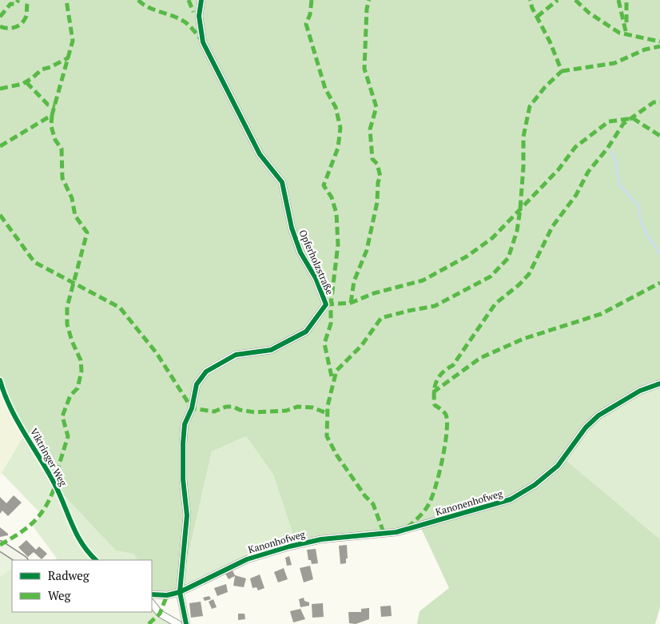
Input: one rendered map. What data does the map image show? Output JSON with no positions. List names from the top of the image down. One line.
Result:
{"streets":{"street":["Opferholzstraße","Kanonenhofweg","Kanonhofweg"],"cycle path":["Viktringer Weg"]},"crossings":[["Opferholzstraße","Kanonhofweg"],["Kanonenhofweg","Kanonhofweg"]],"legend":["Radweg","Weg"]}
